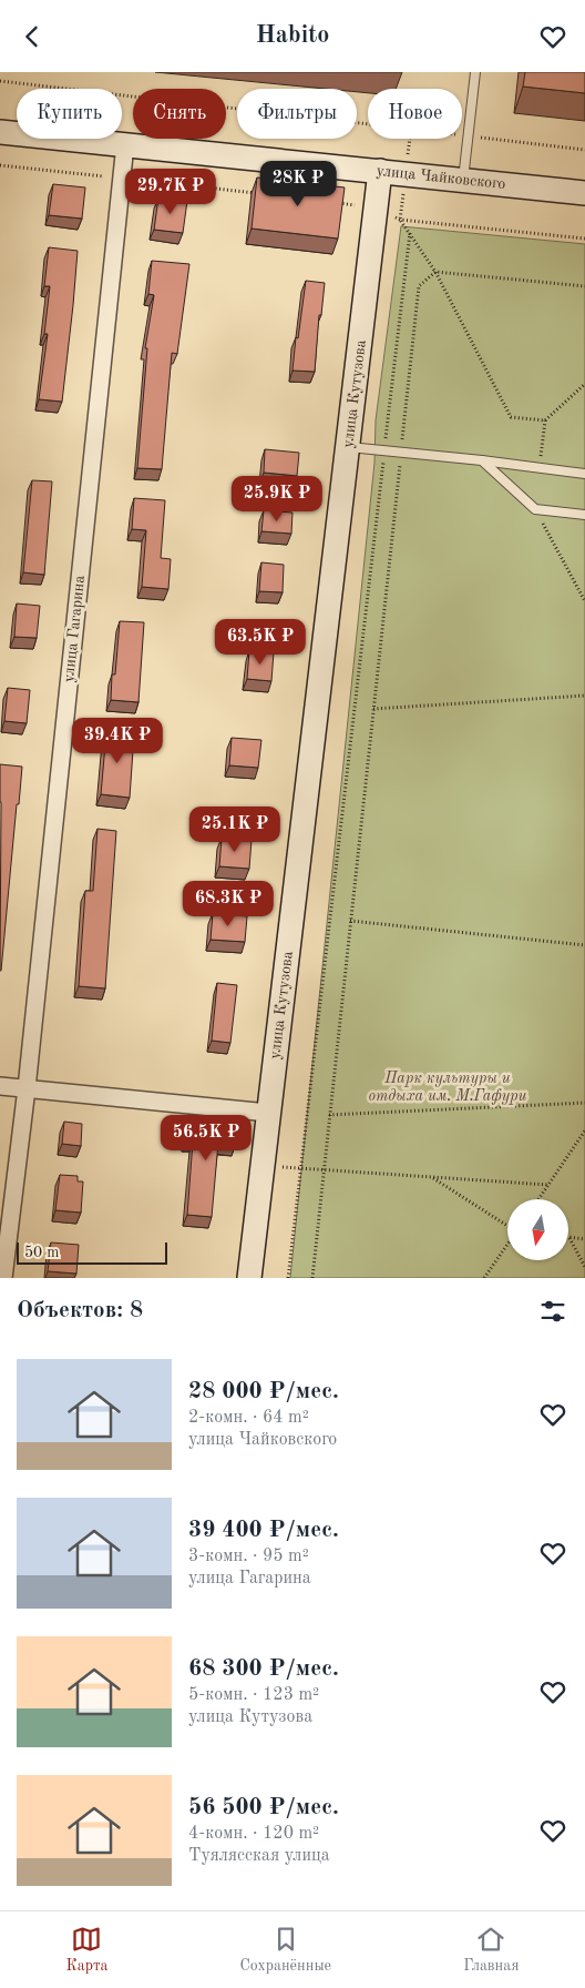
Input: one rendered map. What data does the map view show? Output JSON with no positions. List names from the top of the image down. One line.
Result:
{"streets":{"main road":["улица Чайковского","улица Кутузова"],"street":["улица Гагарина"]},"crossings":[["улица Чайковского","улица Кутузова"],["улица Чайковского","улица Гагарина"]],"parks":["Парк культуры и отдыха им. М.Гафури"],"scale_bar":"50 m","north":"bottom","page":{"header":"Habito","chip":["Купить","Снять","Фильтры","Новое"],"price":["28K ₽","29.7K ₽","25.9K ₽","63.5K ₽","39.4K ₽","25.1K ₽","68.3K ₽","56.5K ₽"],"scale":"50 m","heading":"Объектов: 8","list":[{"name":"28 000 ₽/мес.","note":"2-комн. · 64 m² · улица Чайковского"},{"name":"39 400 ₽/мес.","note":"3-комн. · 95 m² · улица Гагарина"},{"name":"68 300 ₽/мес.","note":"5-комн. · 123 m² · улица Кутузова"},{"name":"56 500 ₽/мес.","note":"4-комн. · 120 m² · Туялясская улица"}],"tabs":["Карта","Сохранённые","Главная"]}}
